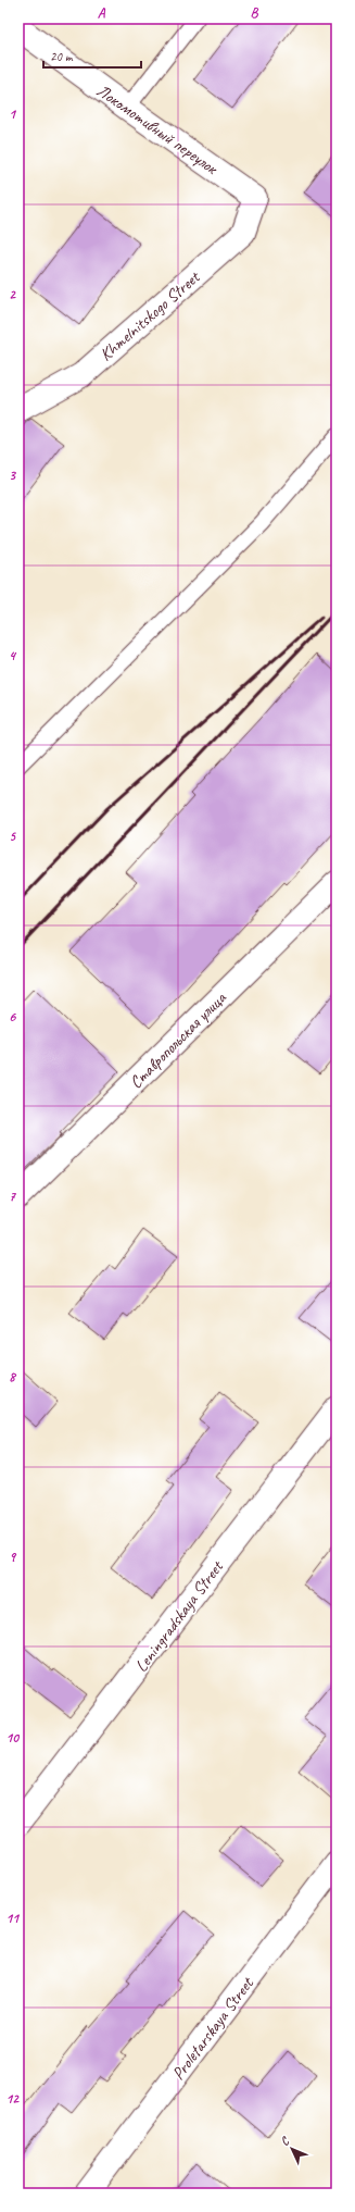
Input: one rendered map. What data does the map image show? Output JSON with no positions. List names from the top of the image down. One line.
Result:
{"streets":{"street":["Локомотивный переулок","Khmelnitskogo Street","Ставропольская улица","Leningradskaya Street","Proletarskaya Street"]},"crossings":[["Локомотивный переулок","Khmelnitskogo Street"]],"scale_bar":"20 m","north":"top left","grid":{"columns":["A","B"],"rows":["1","2","3","4","5","6","7","8","9","10","11","12"]}}
